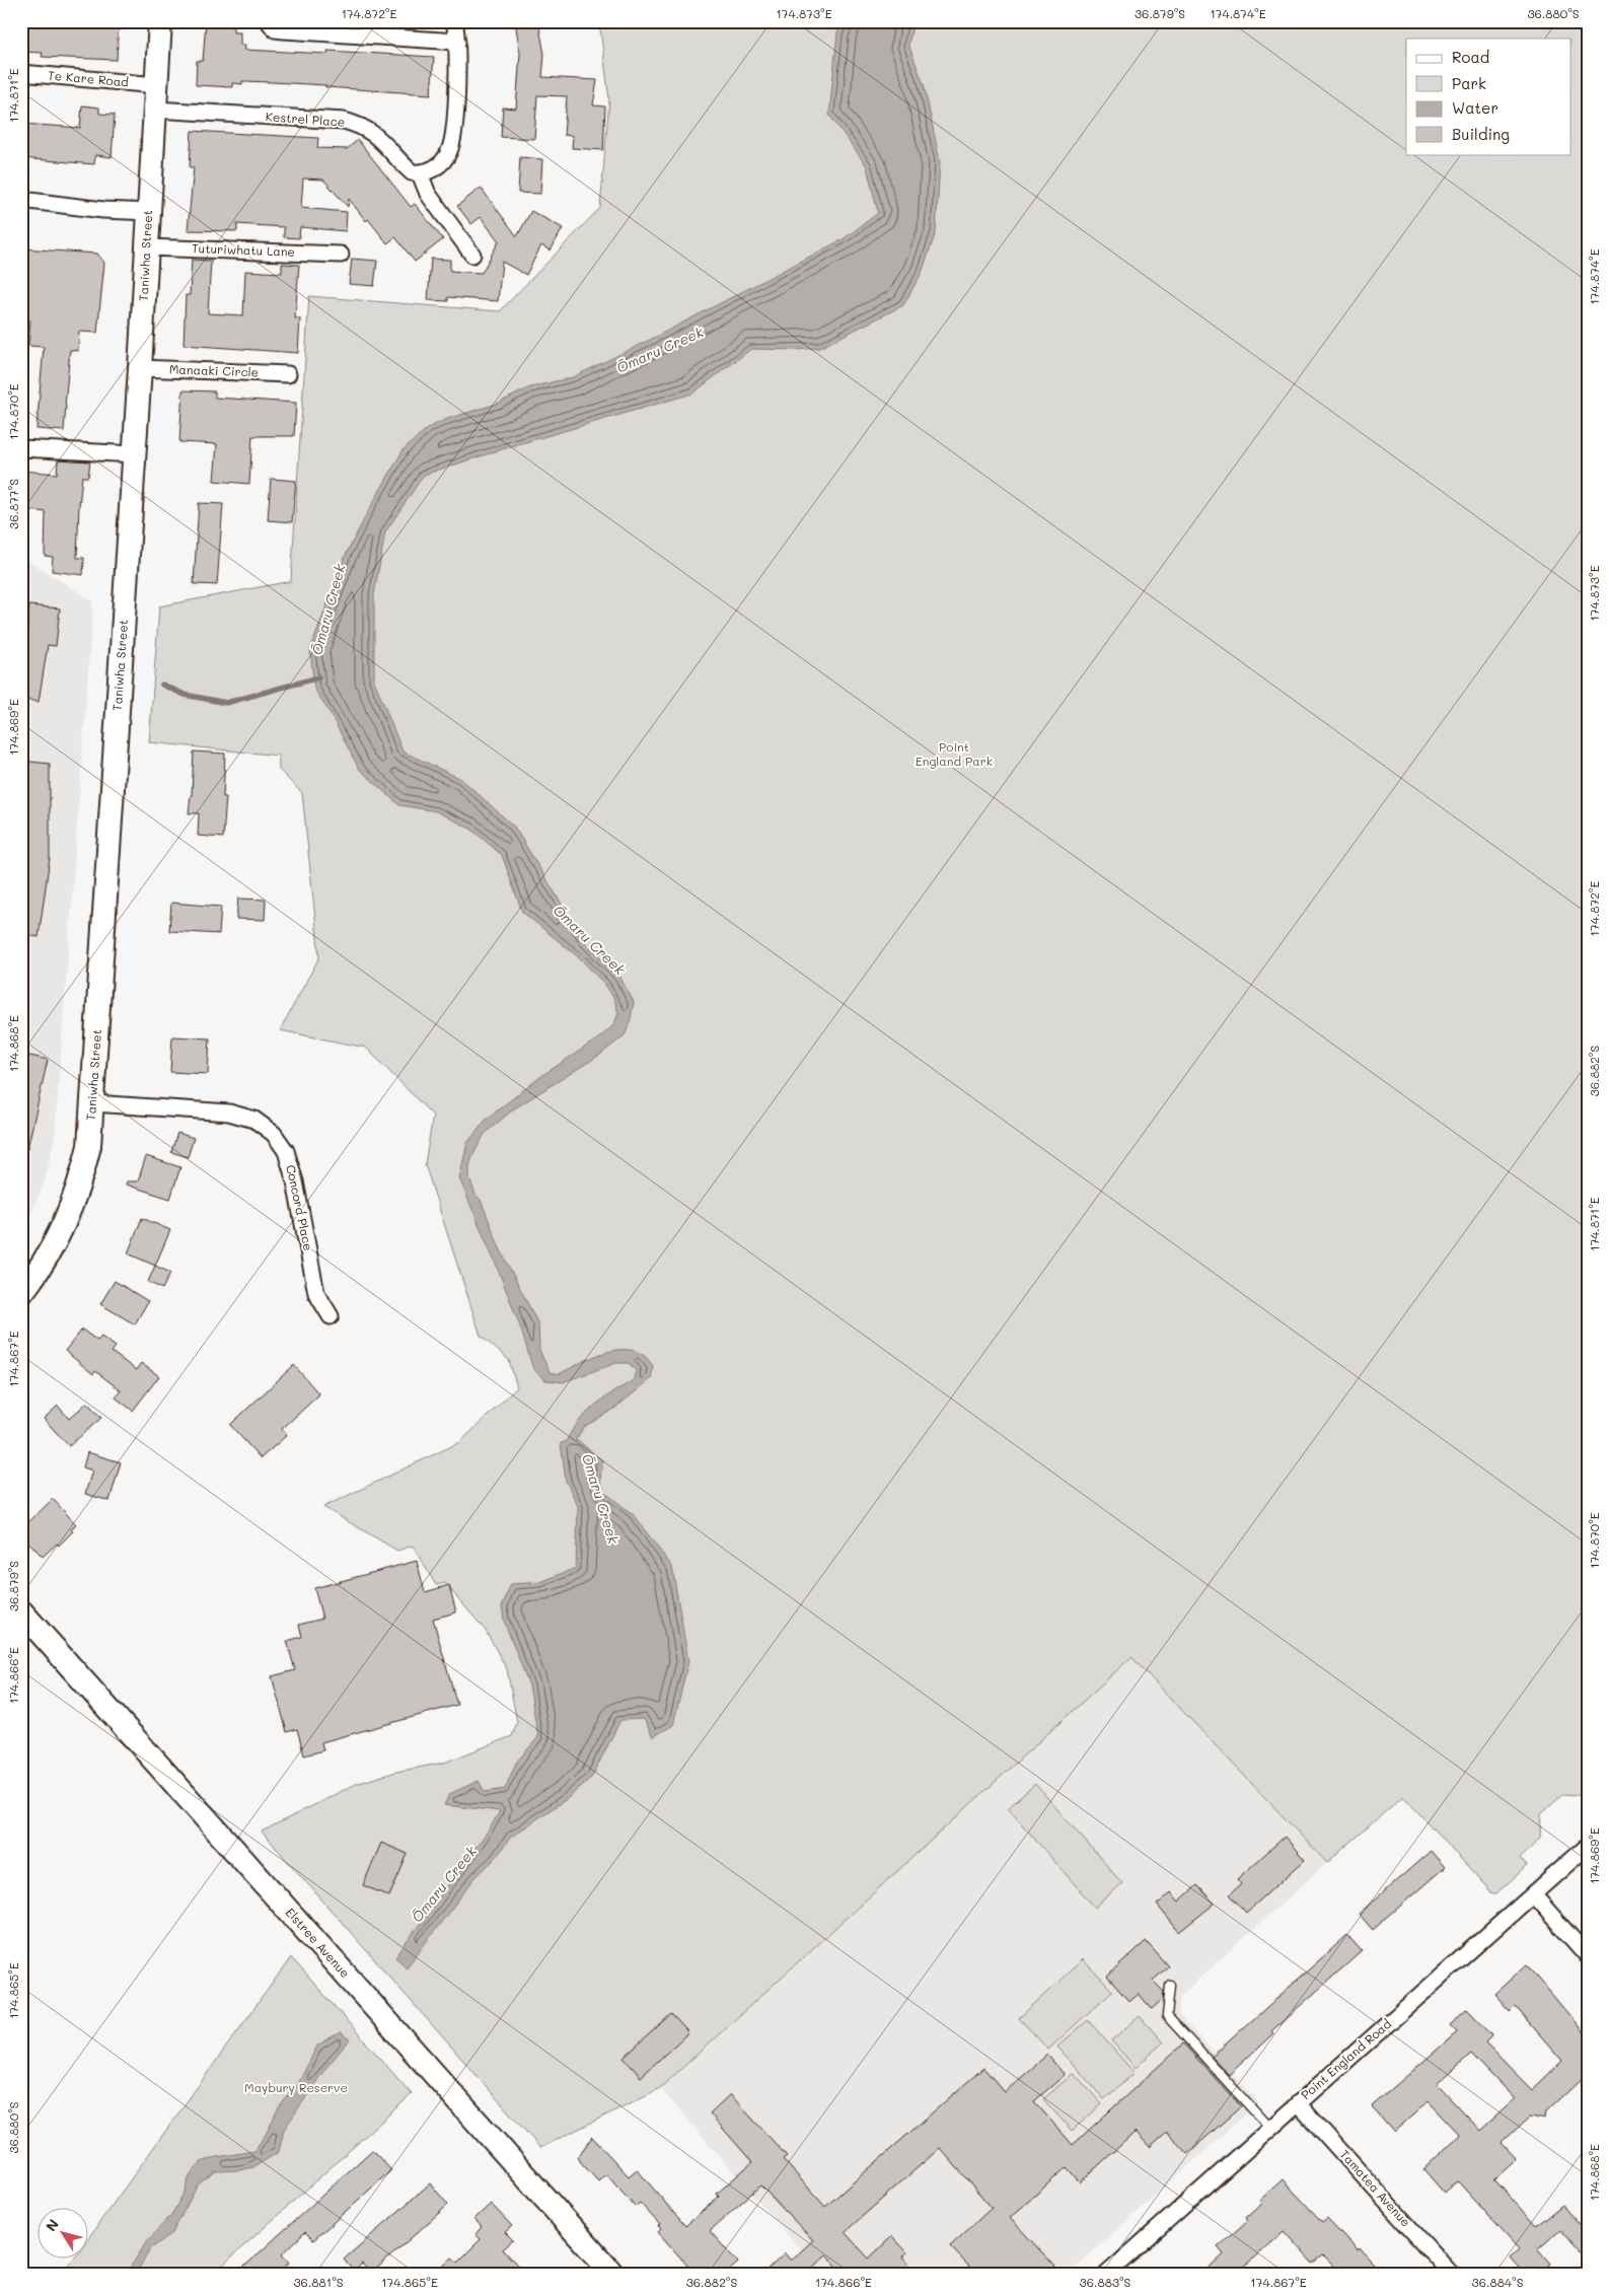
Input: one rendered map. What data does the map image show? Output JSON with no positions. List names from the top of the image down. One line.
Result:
{"streets":{"main road":["Taniwha Street","Elstree Avenue"],"street":["Te Kare Road","Kestrel Place","Tuturiwhatu Lane","Manaaki Circle","Concord Place","Point England Road","Tamatea Avenue"]},"crossings":[["Te Kare Road","Taniwha Street"],["Kestrel Place","Taniwha Street"],["Tuturiwhatu Lane","Taniwha Street"],["Taniwha Street","Manaaki Circle"],["Taniwha Street","Concord Place"],["Point England Road","Tamatea Avenue"]],"water":["Ōmaru Creek"],"parks":["Point England Park","Maybury Reserve"],"legend":["Road","Park","Water","Building"],"north":"top left","coordinates":["174.872°E","174.873°E","36.879°S","174.874°E","36.880°S","174.871°E","174.870°E","36.877°S","174.869°E","174.868°E","36.882°S","174.867°E","174.866°E","174.865°E","36.881°S","36.883°S","36.884°S"]}
